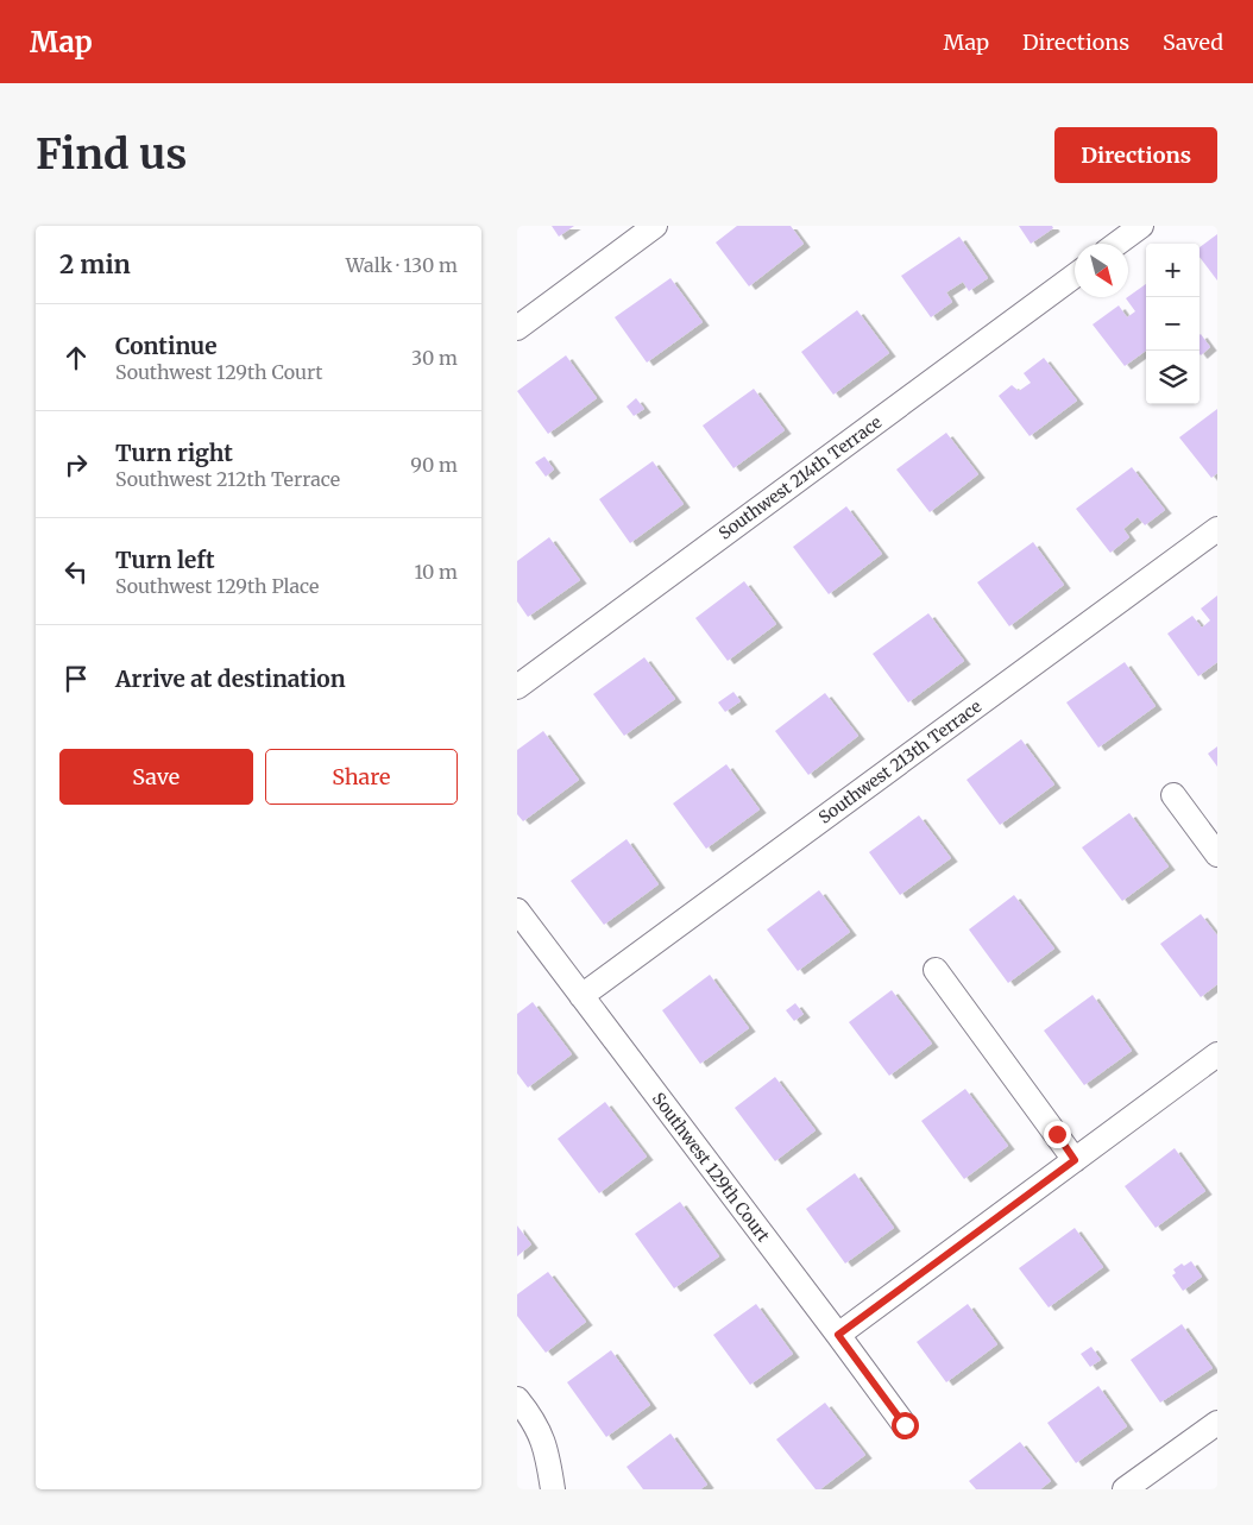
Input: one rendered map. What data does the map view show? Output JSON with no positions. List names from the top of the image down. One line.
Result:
{"streets":{"street":["Southwest 214th Terrace","Southwest 213th Terrace","Southwest 129th Court"]},"crossings":[["Southwest 213th Terrace","Southwest 129th Court"]],"north":"bottom right","page":{"header":"Map","nav":["Map","Directions","Saved"],"buttons":["Directions",["Save","Share"]],"title":"Find us","heading":["2 min","Walk · 130 m"],"map_buttons":["+","−"],"list":[["Continue","Southwest 129th Court","30 m"],["Turn right","Southwest 212th Terrace","90 m"],["Turn left","Southwest 129th Place","10 m"],"Arrive at destination"]}}
